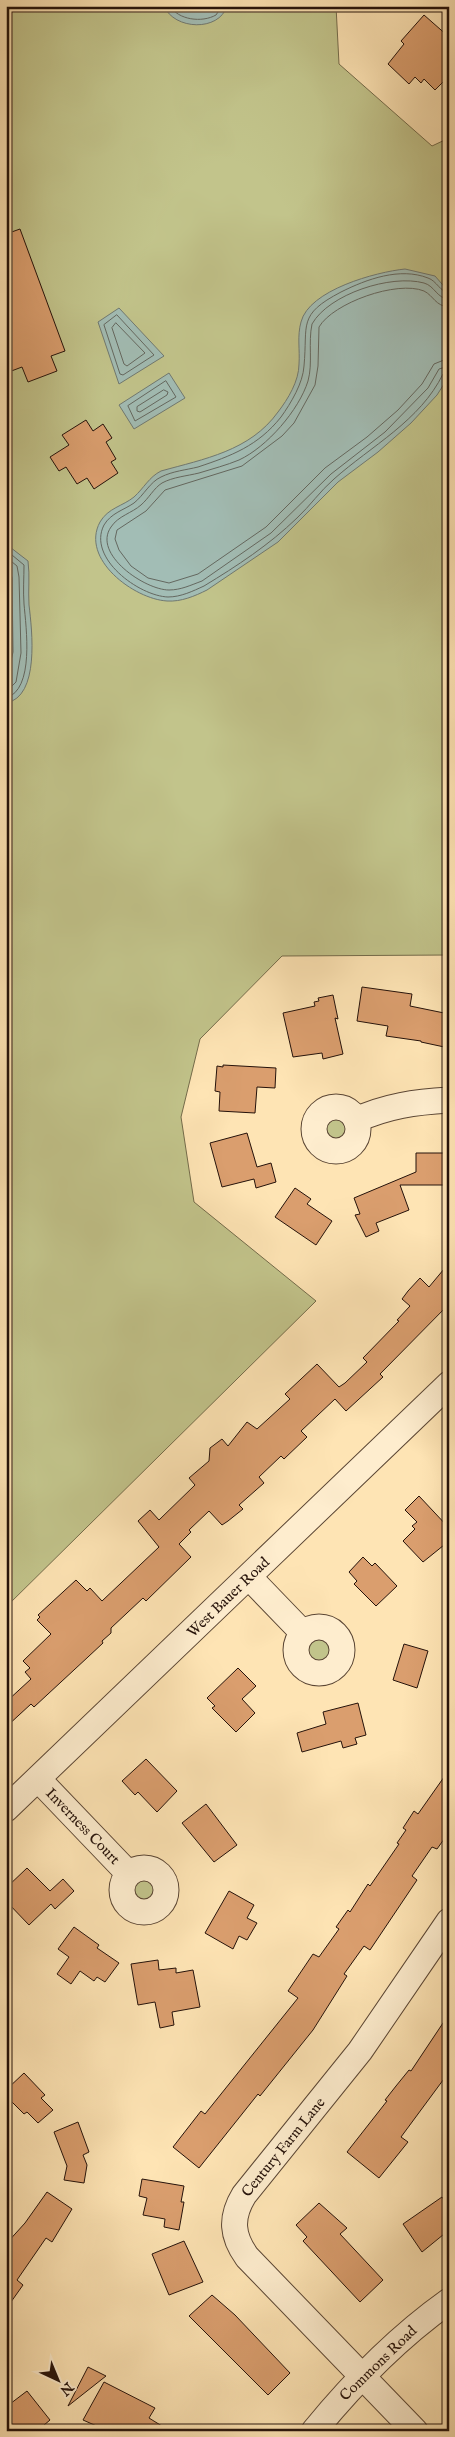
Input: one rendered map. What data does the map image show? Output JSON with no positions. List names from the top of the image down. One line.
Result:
{"streets":{"street":["West Bauer Road","Inverness Court","Century Farm Lane","Commons Road"]},"crossings":[["West Bauer Road","Inverness Court"],["Century Farm Lane","Commons Road"]],"north":"bottom right"}
